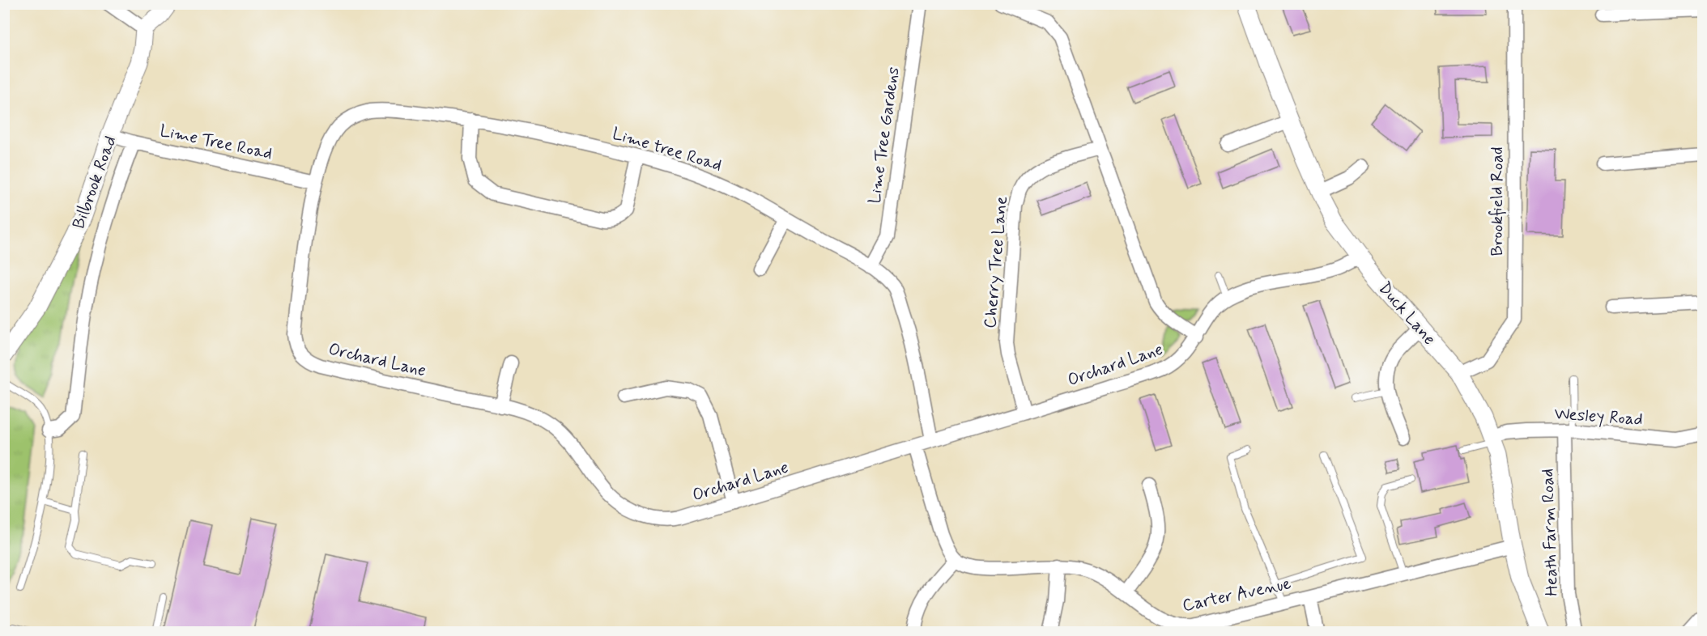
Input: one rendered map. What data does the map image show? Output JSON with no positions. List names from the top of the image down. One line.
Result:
{"streets":{"street":["Lime Tree Gardens","Lime Tree Road","Lime tree Road","Bilbrook Road","Brookfield Road","Cherry Tree Lane","Duck Lane","Orchard Lane","Wesley Road","Heath Farm Road","Carter Avenue"]},"crossings":[["Lime Tree Gardens","Lime tree Road"],["Lime Tree Road","Lime tree Road"],["Lime Tree Road","Bilbrook Road"],["Lime Tree Road","Orchard Lane"],["Lime tree Road","Orchard Lane"],["Brookfield Road","Duck Lane"],["Cherry Tree Lane","Orchard Lane"],["Duck Lane","Orchard Lane"],["Duck Lane","Wesley Road"],["Duck Lane","Carter Avenue"],["Wesley Road","Heath Farm Road"]]}
